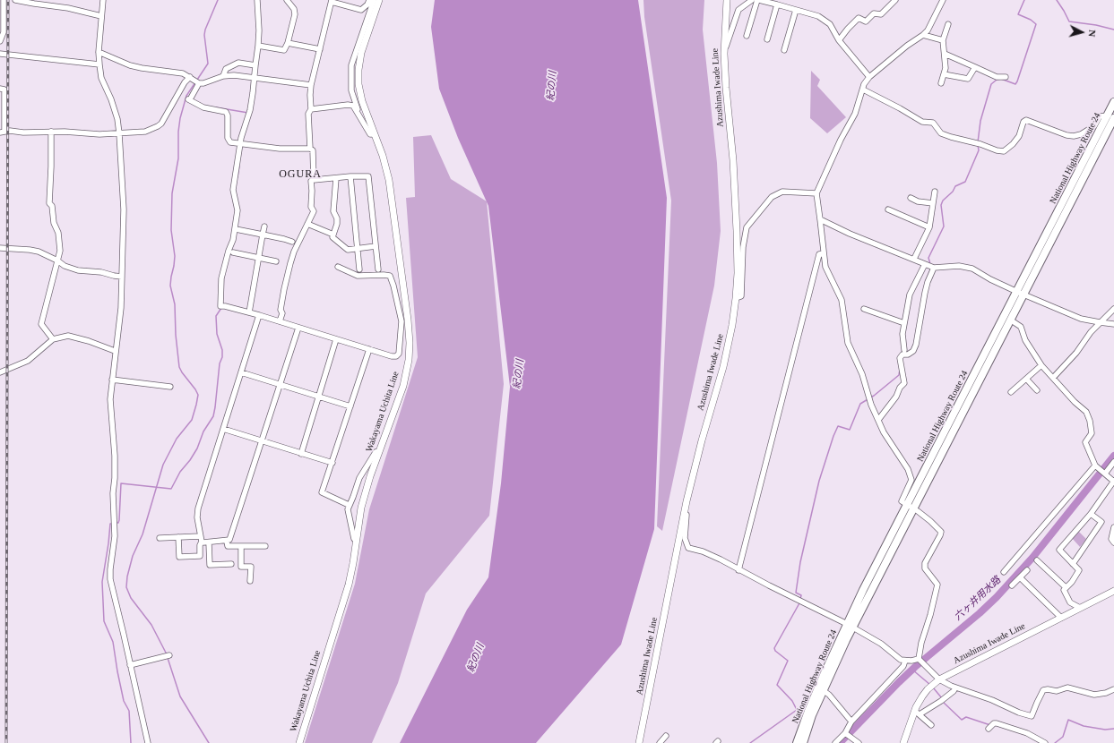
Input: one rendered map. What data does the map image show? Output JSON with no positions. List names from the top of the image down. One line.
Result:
{"streets":{"highway":["National Highway Route 24"],"main road":["Azushima Iwade Line","Wakayama Uchita Line"]},"districts":["OGURA"],"water":["紀の川","六ヶ井用水路"],"north":"right"}
